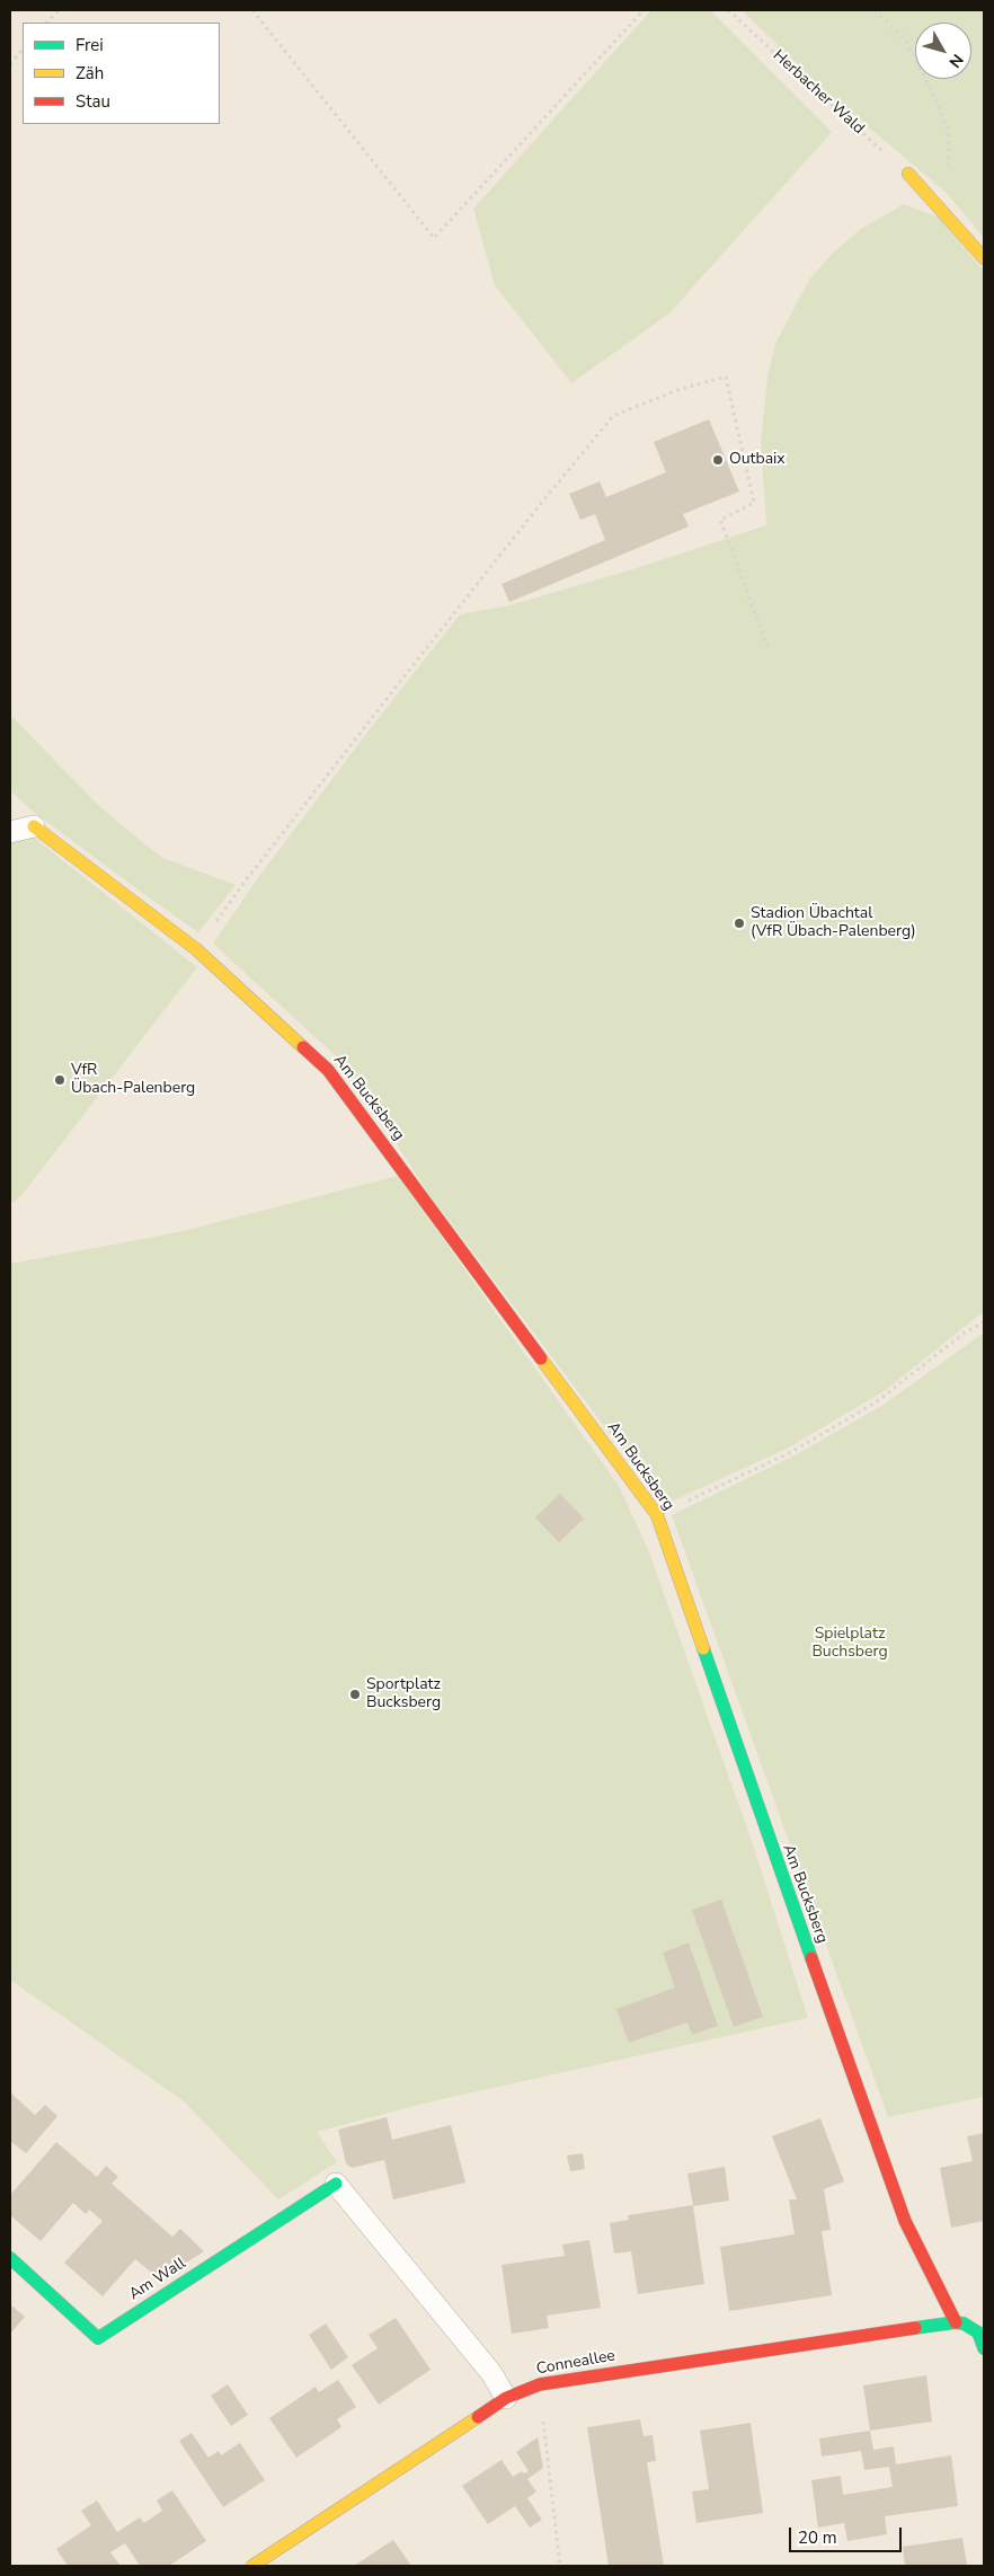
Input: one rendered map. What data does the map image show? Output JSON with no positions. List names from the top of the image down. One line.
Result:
{"streets":{"street":["Am Bucksberg","Am Wall","Conneallee"],"path":["Herbacher Wald"]},"crossings":[["Am Bucksberg","Conneallee"]],"parks":["Spielplatz Buchsberg"],"places":["Outbaix","Stadion Übachtal (VfR Übach-Palenberg)","VfR Übach-Palenberg","Sportplatz Bucksberg"],"legend":["Frei","Zäh","Stau"],"scale_bar":"20 m","north":"bottom right"}
